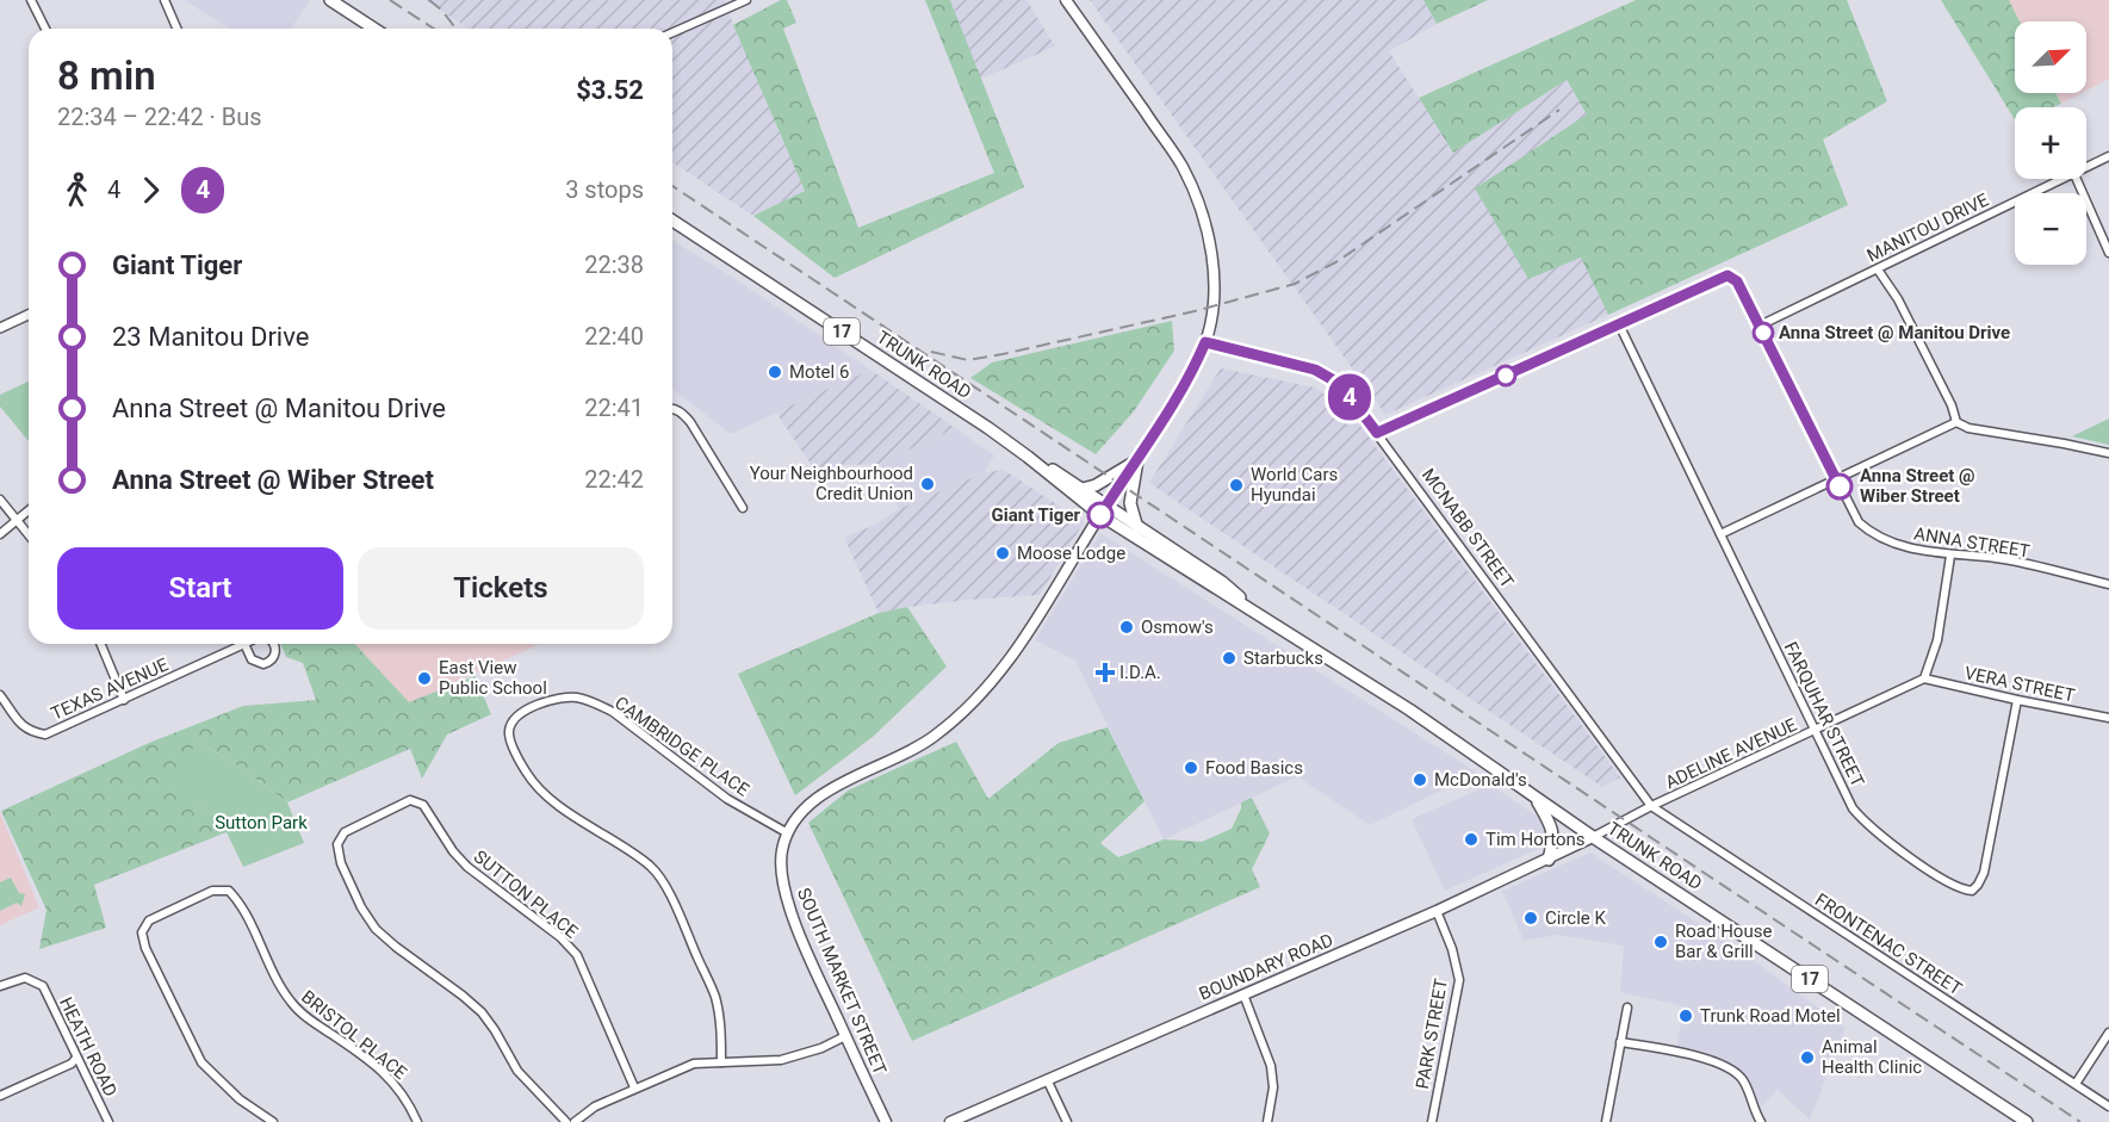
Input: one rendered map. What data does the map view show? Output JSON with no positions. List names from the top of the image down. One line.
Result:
{"streets":{"highway":["17","TRUNK ROAD"],"main road":["BOUNDARY ROAD","SOUTH MARKET STREET"],"street":["MANITOU DRIVE","MCNABB STREET","ANNA STREET","VERA STREET","TEXAS AVENUE","FARQUHAR STREET","CAMBRIDGE PLACE","ADELINE AVENUE","SUTTON PLACE","FRONTENAC STREET","PARK STREET","BRISTOL PLACE","HEATH ROAD"]},"crossings":[["MANITOU DRIVE","ANNA STREET"],["TRUNK ROAD","ADELINE AVENUE"],["TRUNK ROAD","BOUNDARY ROAD"],["TRUNK ROAD","SOUTH MARKET STREET"],["MCNABB STREET","ADELINE AVENUE"],["MCNABB STREET","FRONTENAC STREET"],["MCNABB STREET","SOUTH MARKET STREET"],["ANNA STREET","FARQUHAR STREET"],["VERA STREET","FARQUHAR STREET"],["VERA STREET","ADELINE AVENUE"],["FARQUHAR STREET","ADELINE AVENUE"],["CAMBRIDGE PLACE","SOUTH MARKET STREET"],["ADELINE AVENUE","FRONTENAC STREET"],["ADELINE AVENUE","BOUNDARY ROAD"],["BOUNDARY ROAD","PARK STREET"]],"parks":["Sutton Park"],"places":{"other":["Anna Street @ Manitou Drive","Motel 6","Your Neighbourhood Credit Union","World Cars Hyundai","Anna Street @ Wiber Street","Giant Tiger","Moose Lodge","Osmow's","Starbucks","East View Public School","Food Basics","McDonald's","Tim Hortons","Circle K","Road House Bar & Grill","Trunk Road Motel","Animal Health Clinic"],"health":["I.D.A."]},"lines":["bus line 4"],"north":"top right","page":{"on_map":"4","map_buttons":["+","−"],"heading":["8 min","22:34 – 22:42 · Bus","$3.52"],"legs":["4","4","3 stops"],"list":[{"name":"Giant Tiger","value":"22:38"},{"name":"23 Manitou Drive","value":"22:40"},{"name":"Anna Street @ Manitou Drive","value":"22:41"},{"name":"Anna Street @ Wiber Street","value":"22:42"}],"buttons":["Start","Tickets"]}}
